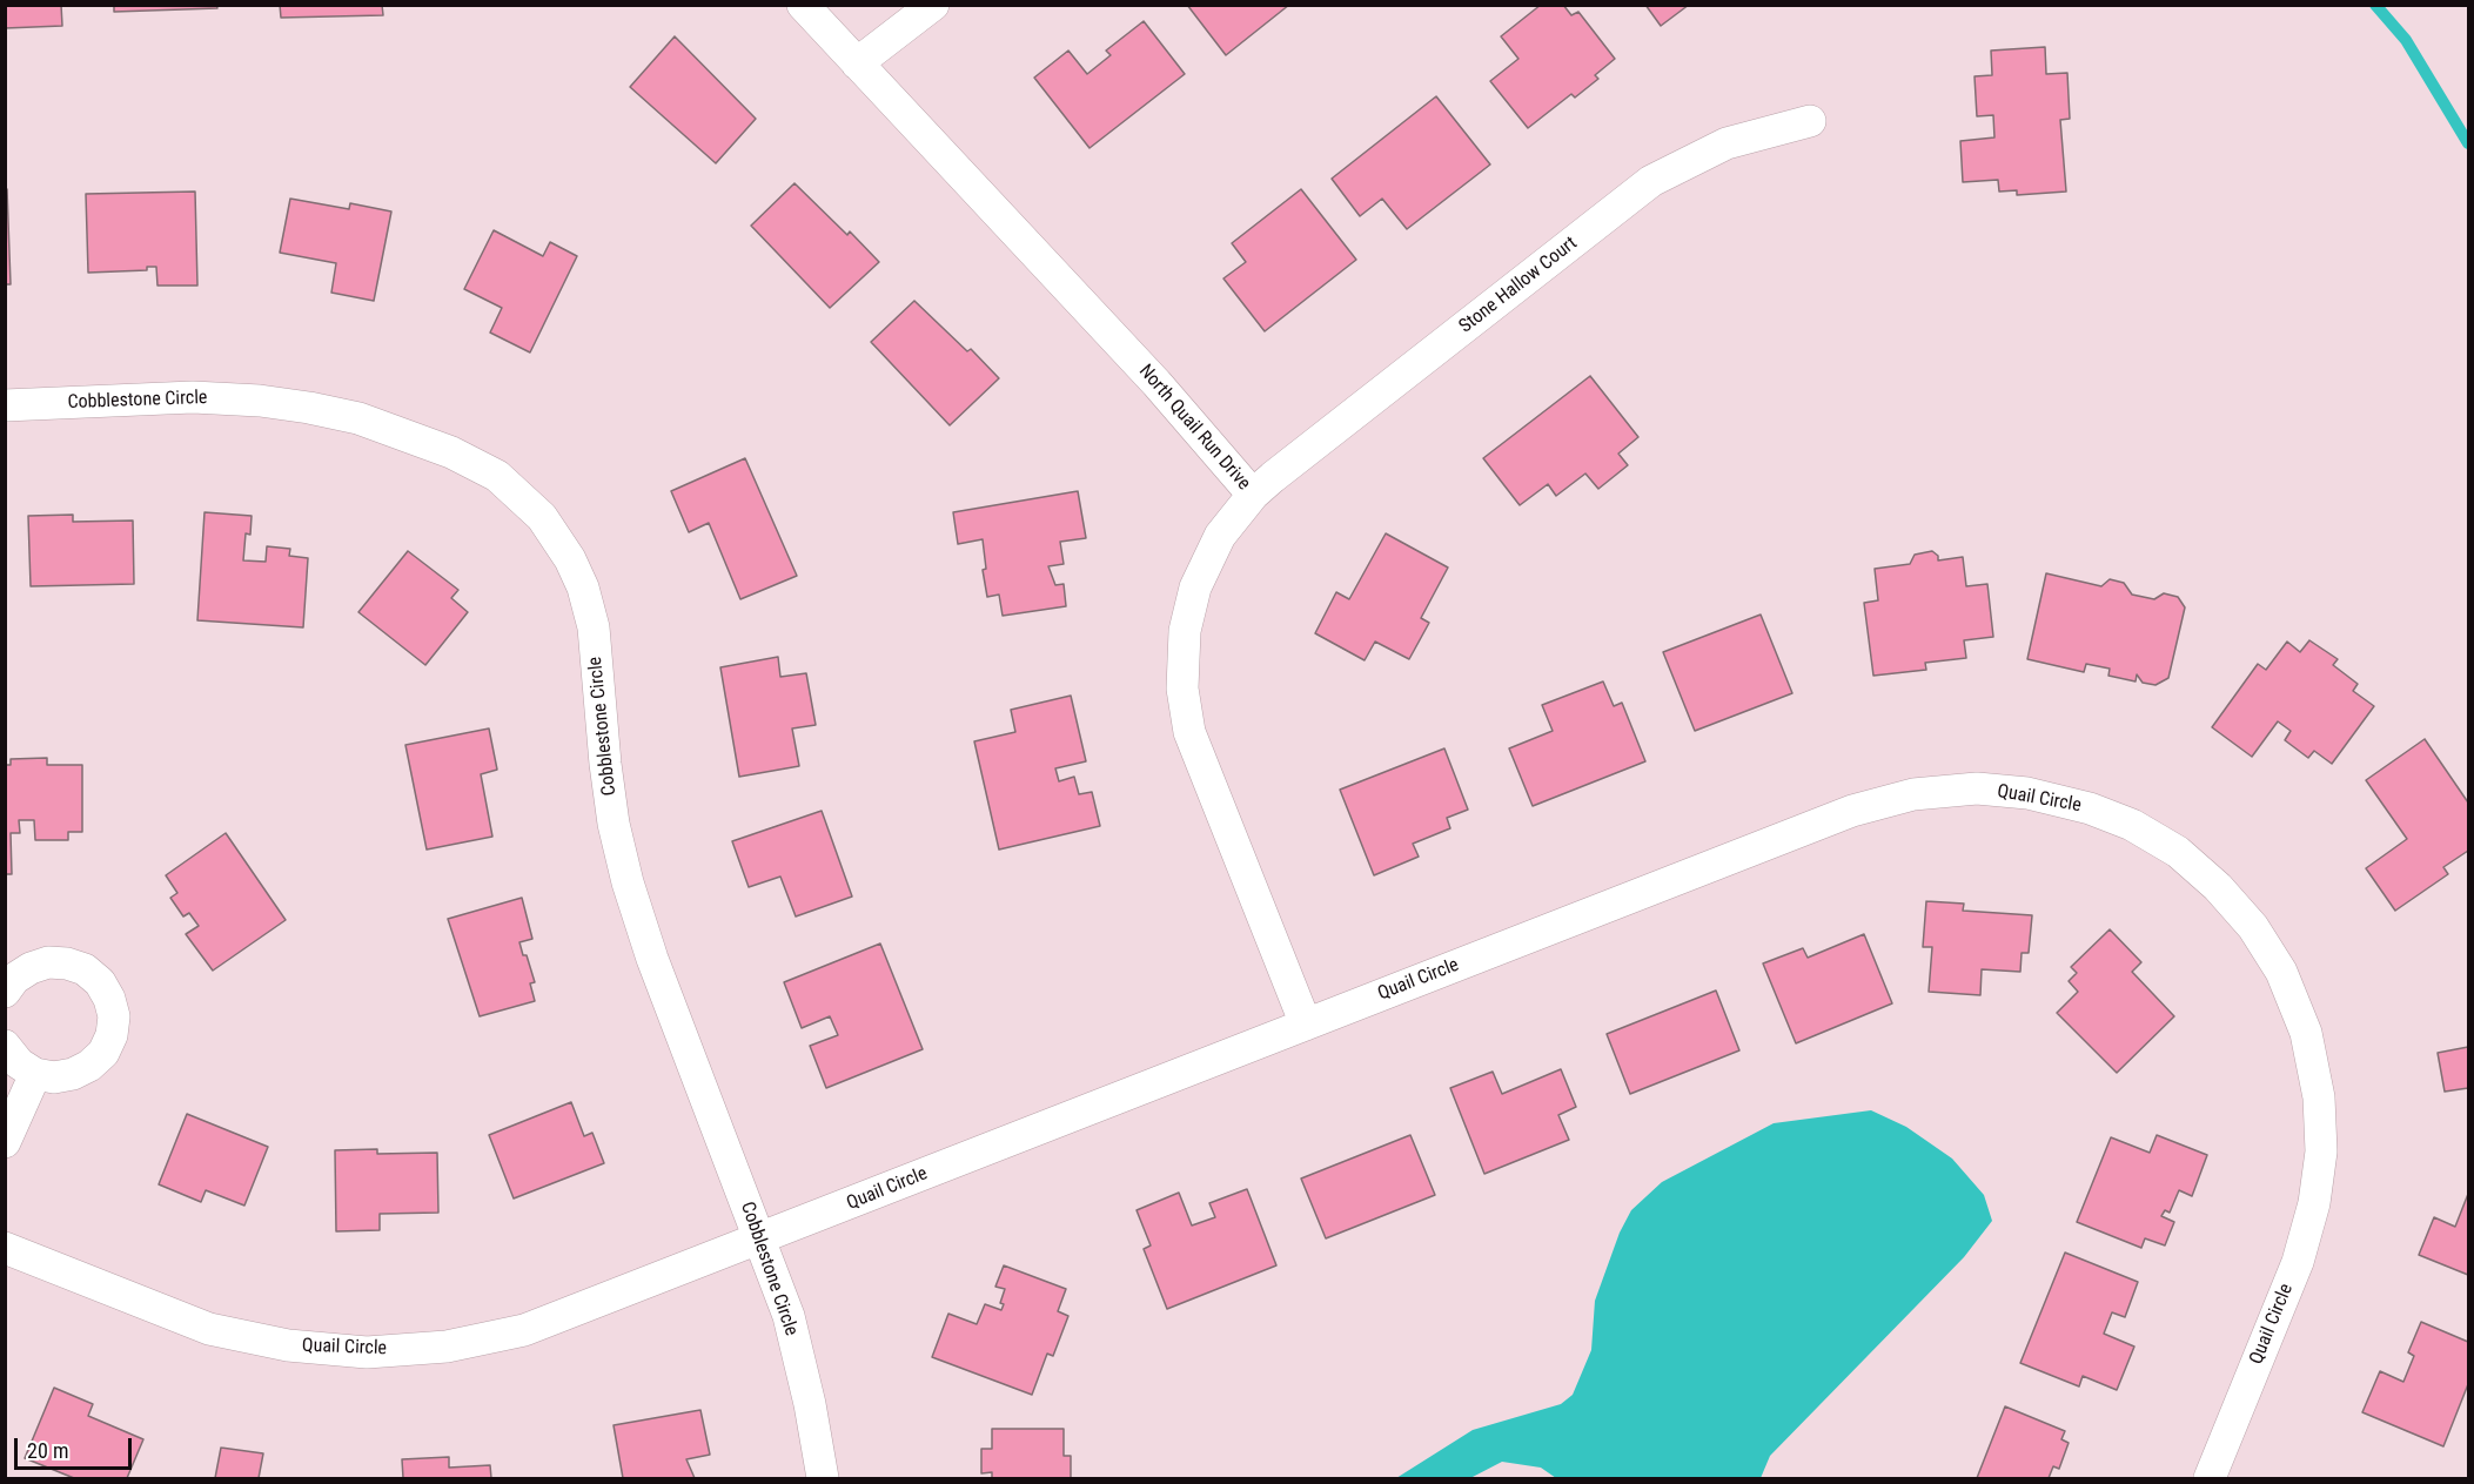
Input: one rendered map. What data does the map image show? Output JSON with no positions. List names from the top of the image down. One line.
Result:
{"streets":{"street":["Stone Hallow Court","Cobblestone Circle","North Quail Run Drive","Quail Circle"]},"crossings":[["Stone Hallow Court","North Quail Run Drive"],["Cobblestone Circle","Quail Circle"],["North Quail Run Drive","Quail Circle"]],"scale_bar":"20 m"}
